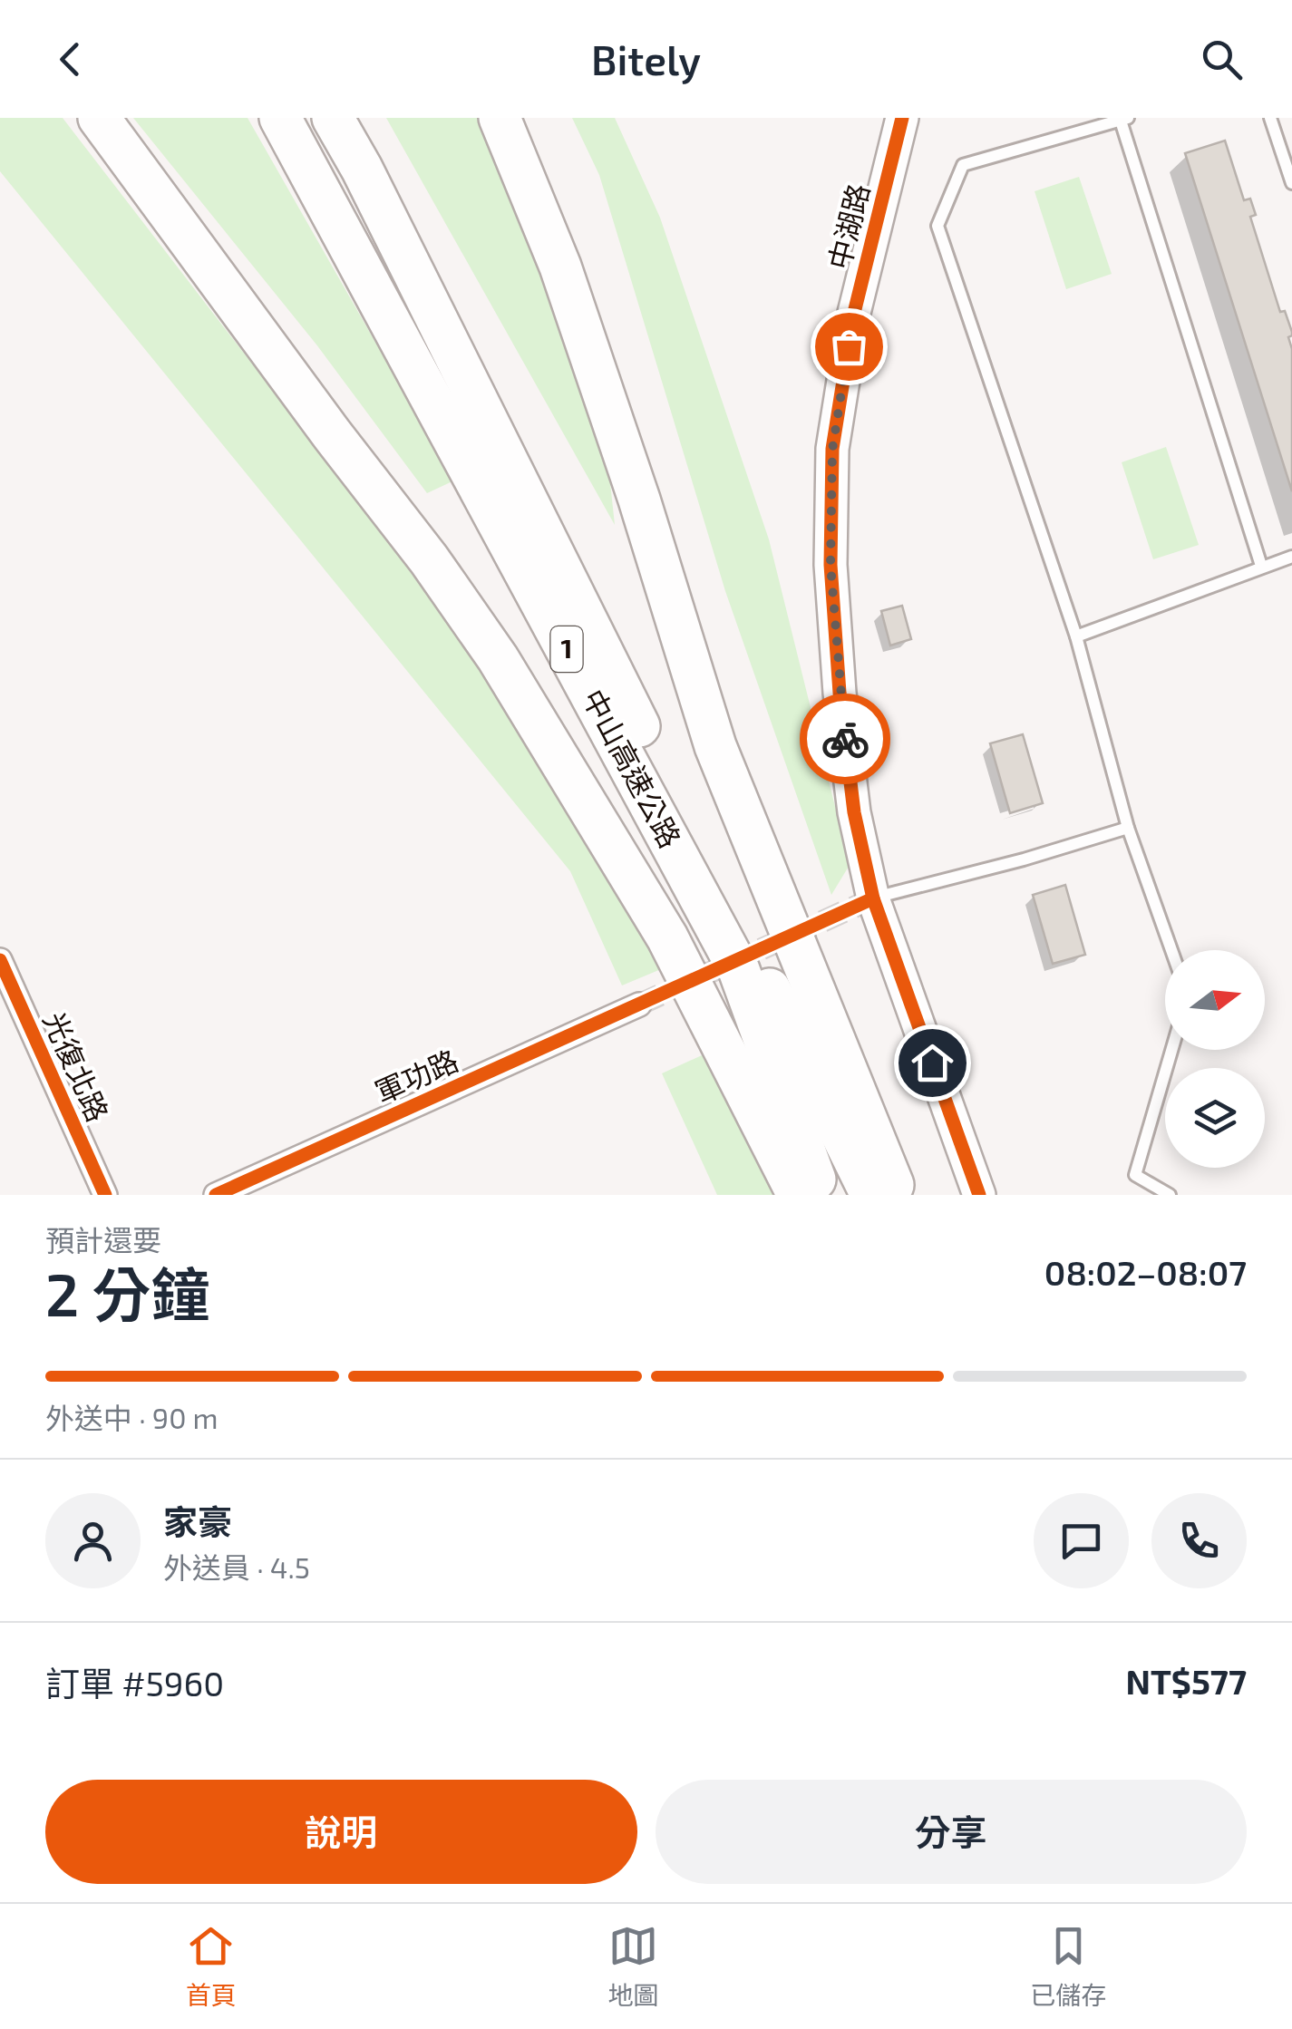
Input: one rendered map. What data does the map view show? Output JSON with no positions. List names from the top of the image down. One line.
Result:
{"streets":{"highway":["1","中山高速公路"],"street":["中湖路","光復北路","軍功路"]},"north":"right","page":{"header":"Bitely","heading":["2 分鐘","預計還要","08:02–08:07"],"panel":["家豪","外送員 · 4.5","訂單 #5960","NT$577"],"bar":"外送中 · 90 m","buttons":["說明","分享"],"tabs":["首頁","地圖","已儲存"]}}
